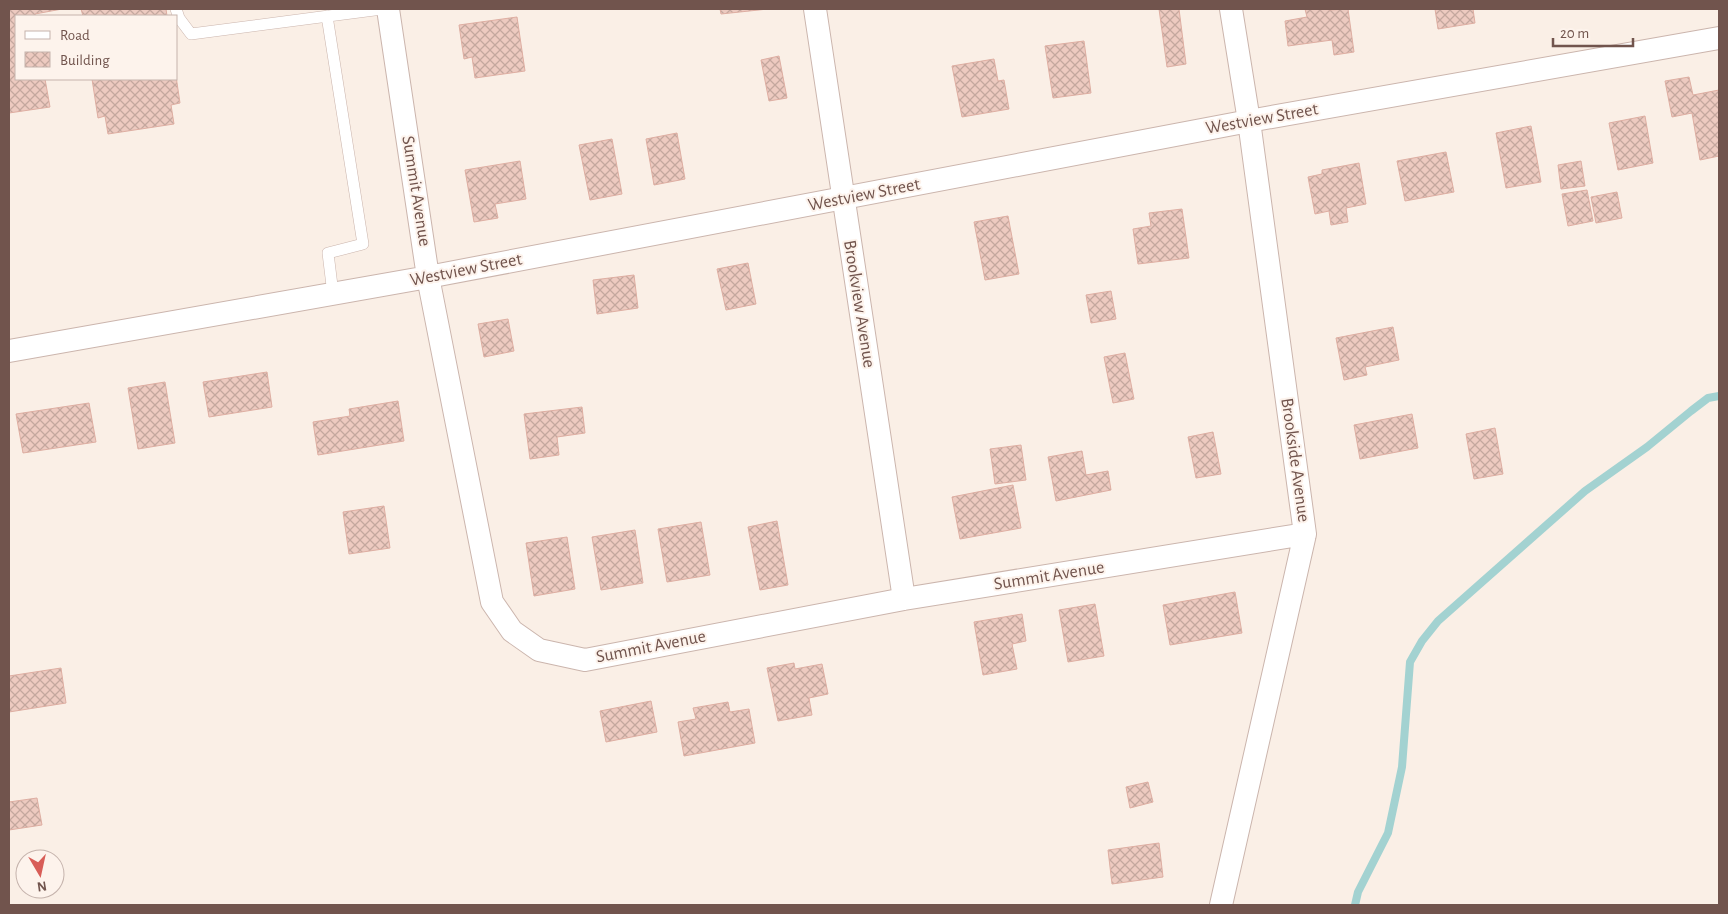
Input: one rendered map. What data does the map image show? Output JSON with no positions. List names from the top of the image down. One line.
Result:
{"streets":{"street":["Westview Street","Summit Avenue","Brookview Avenue","Brookside Avenue"]},"crossings":[["Westview Street","Summit Avenue"],["Westview Street","Brookview Avenue"],["Westview Street","Brookside Avenue"],["Summit Avenue","Brookview Avenue"],["Summit Avenue","Brookside Avenue"]],"legend":["Road","Building"],"scale_bar":"20 m","north":"bottom"}
